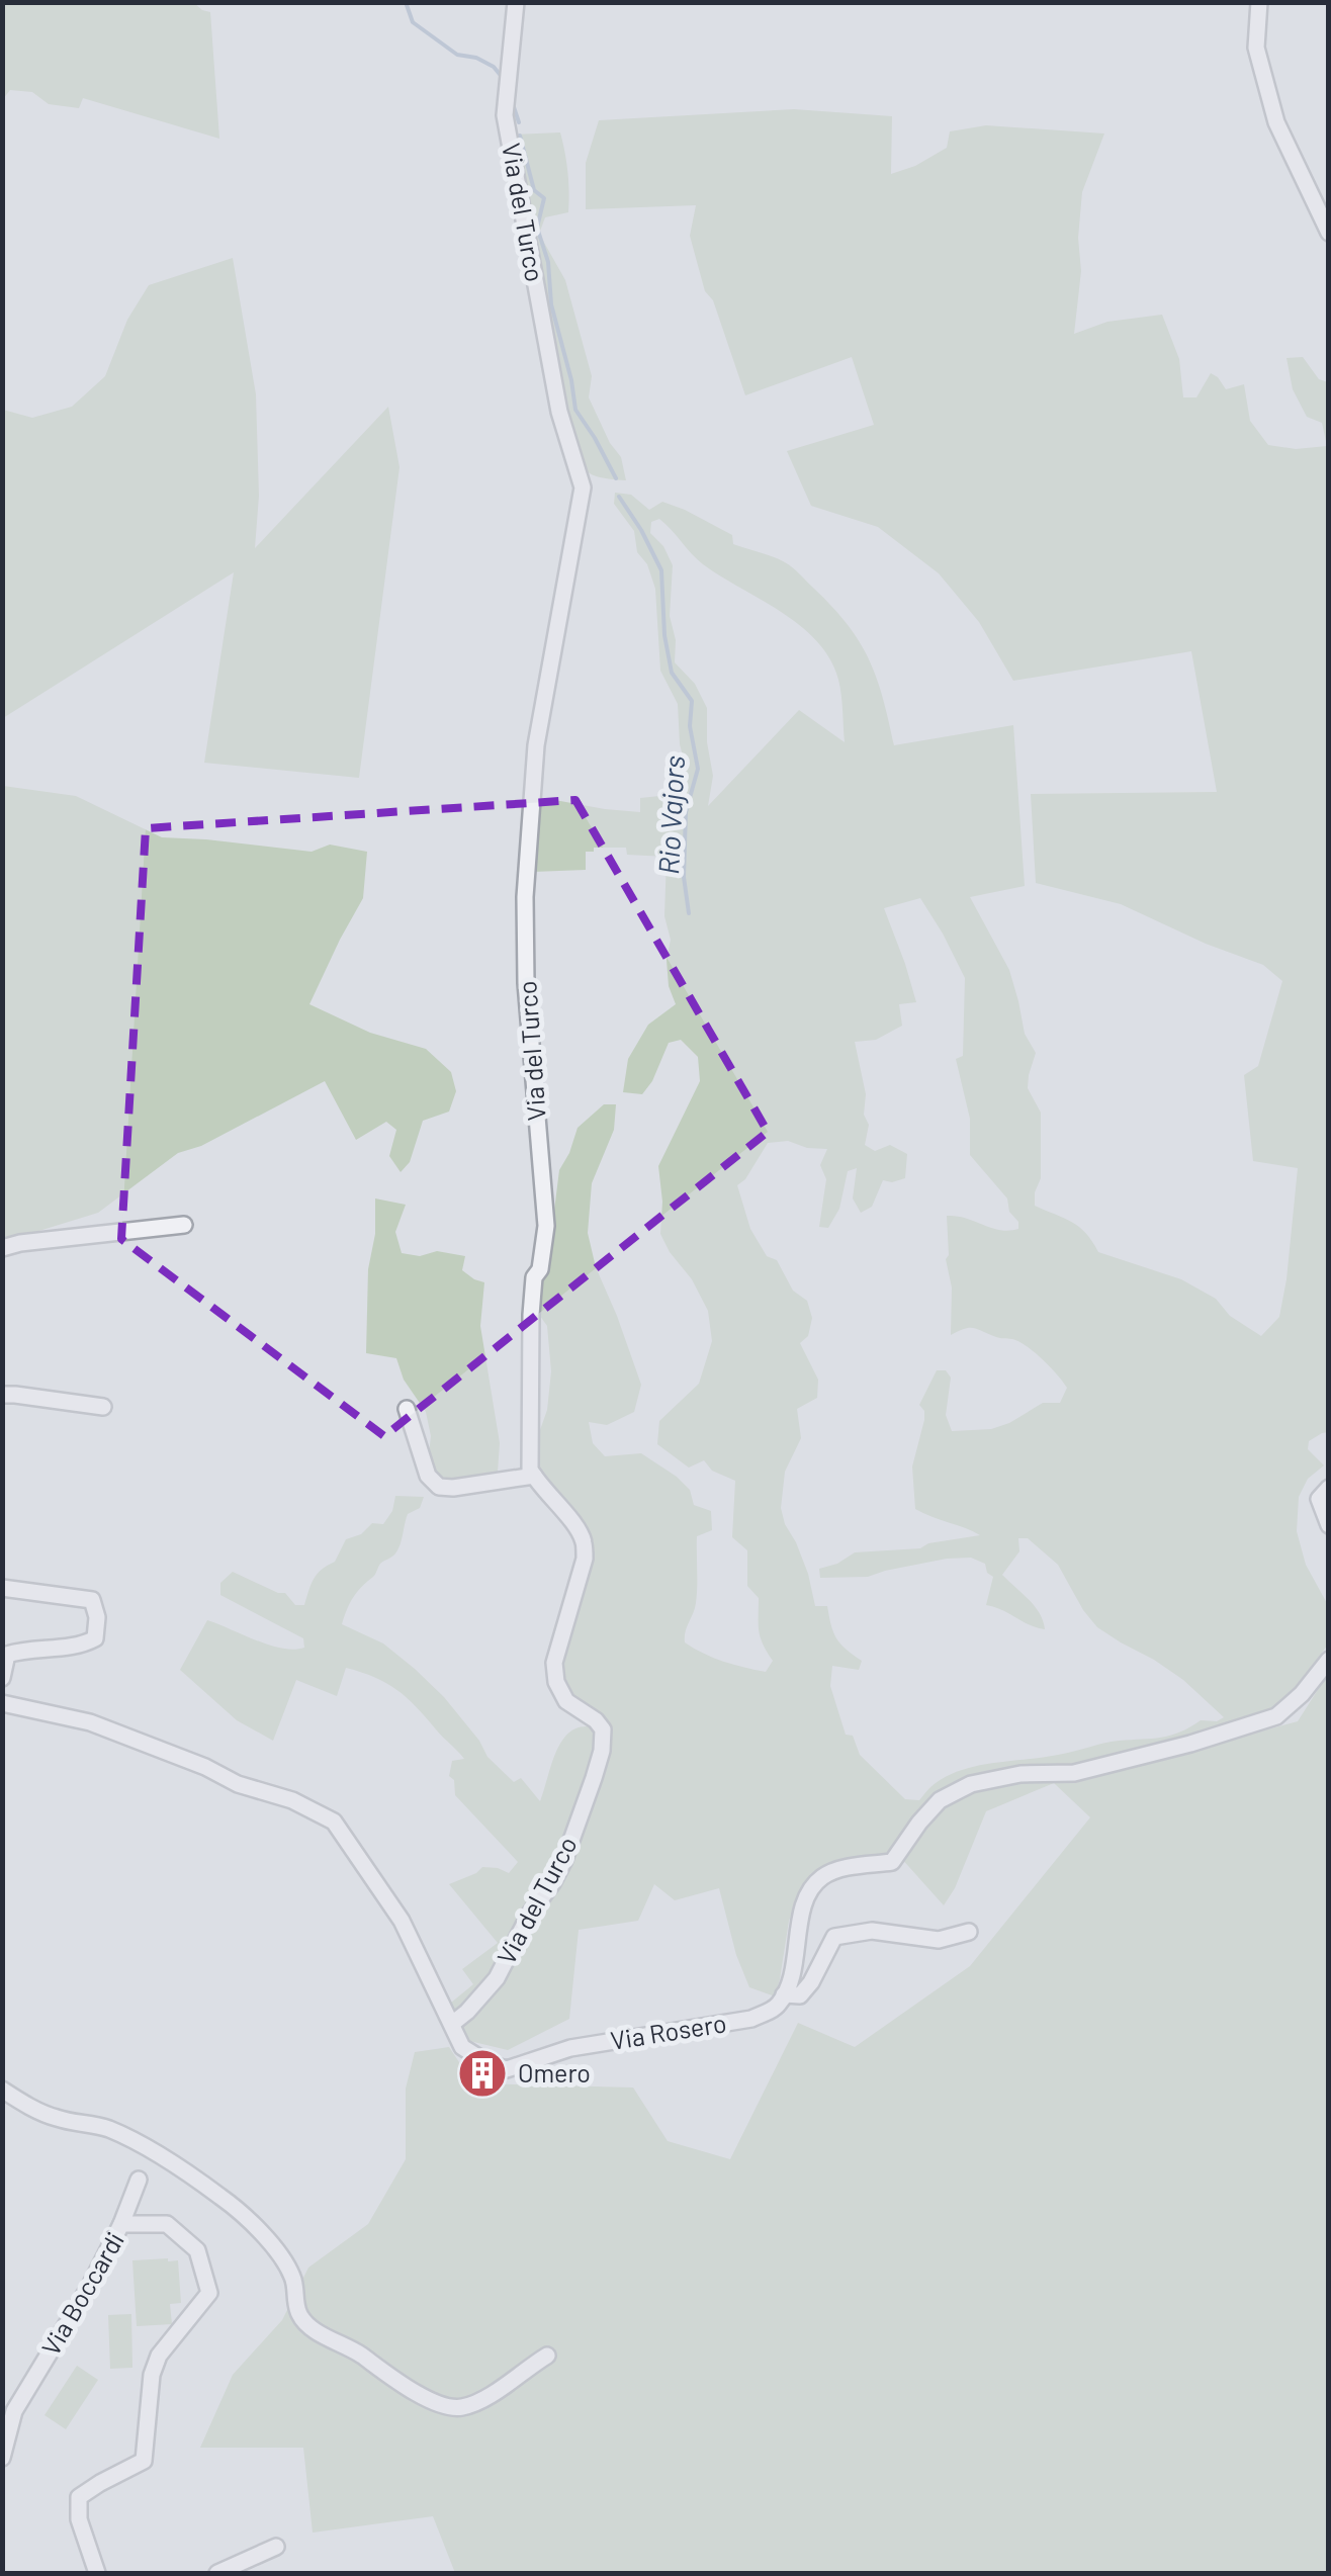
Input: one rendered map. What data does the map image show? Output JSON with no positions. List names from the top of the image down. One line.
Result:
{"streets":{"street":["Via del Turco","Via Rosero","Via Boccardi"]},"crossings":[["Via del Turco","Via Rosero"]],"water":["Rio Vajors"],"places":{"building":["Omero"]}}
